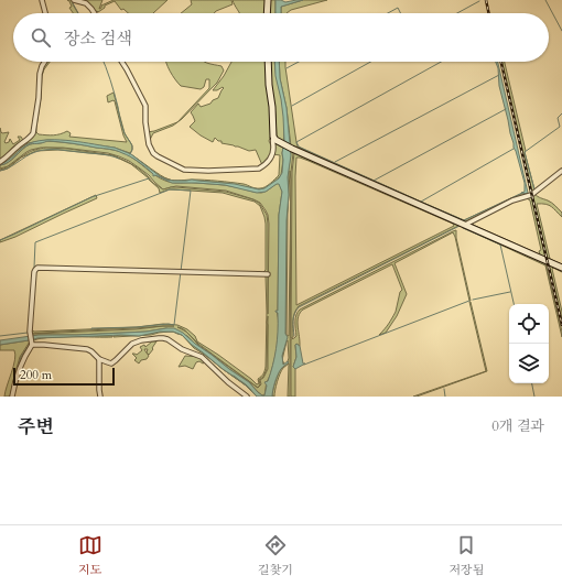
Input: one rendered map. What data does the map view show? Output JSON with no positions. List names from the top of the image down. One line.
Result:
{"scale_bar":"200 m","page":{"search":"장소 검색","scale":"200 m","heading":["주변","0개 결과"],"nav":["지도","길찾기","저장됨"]}}
